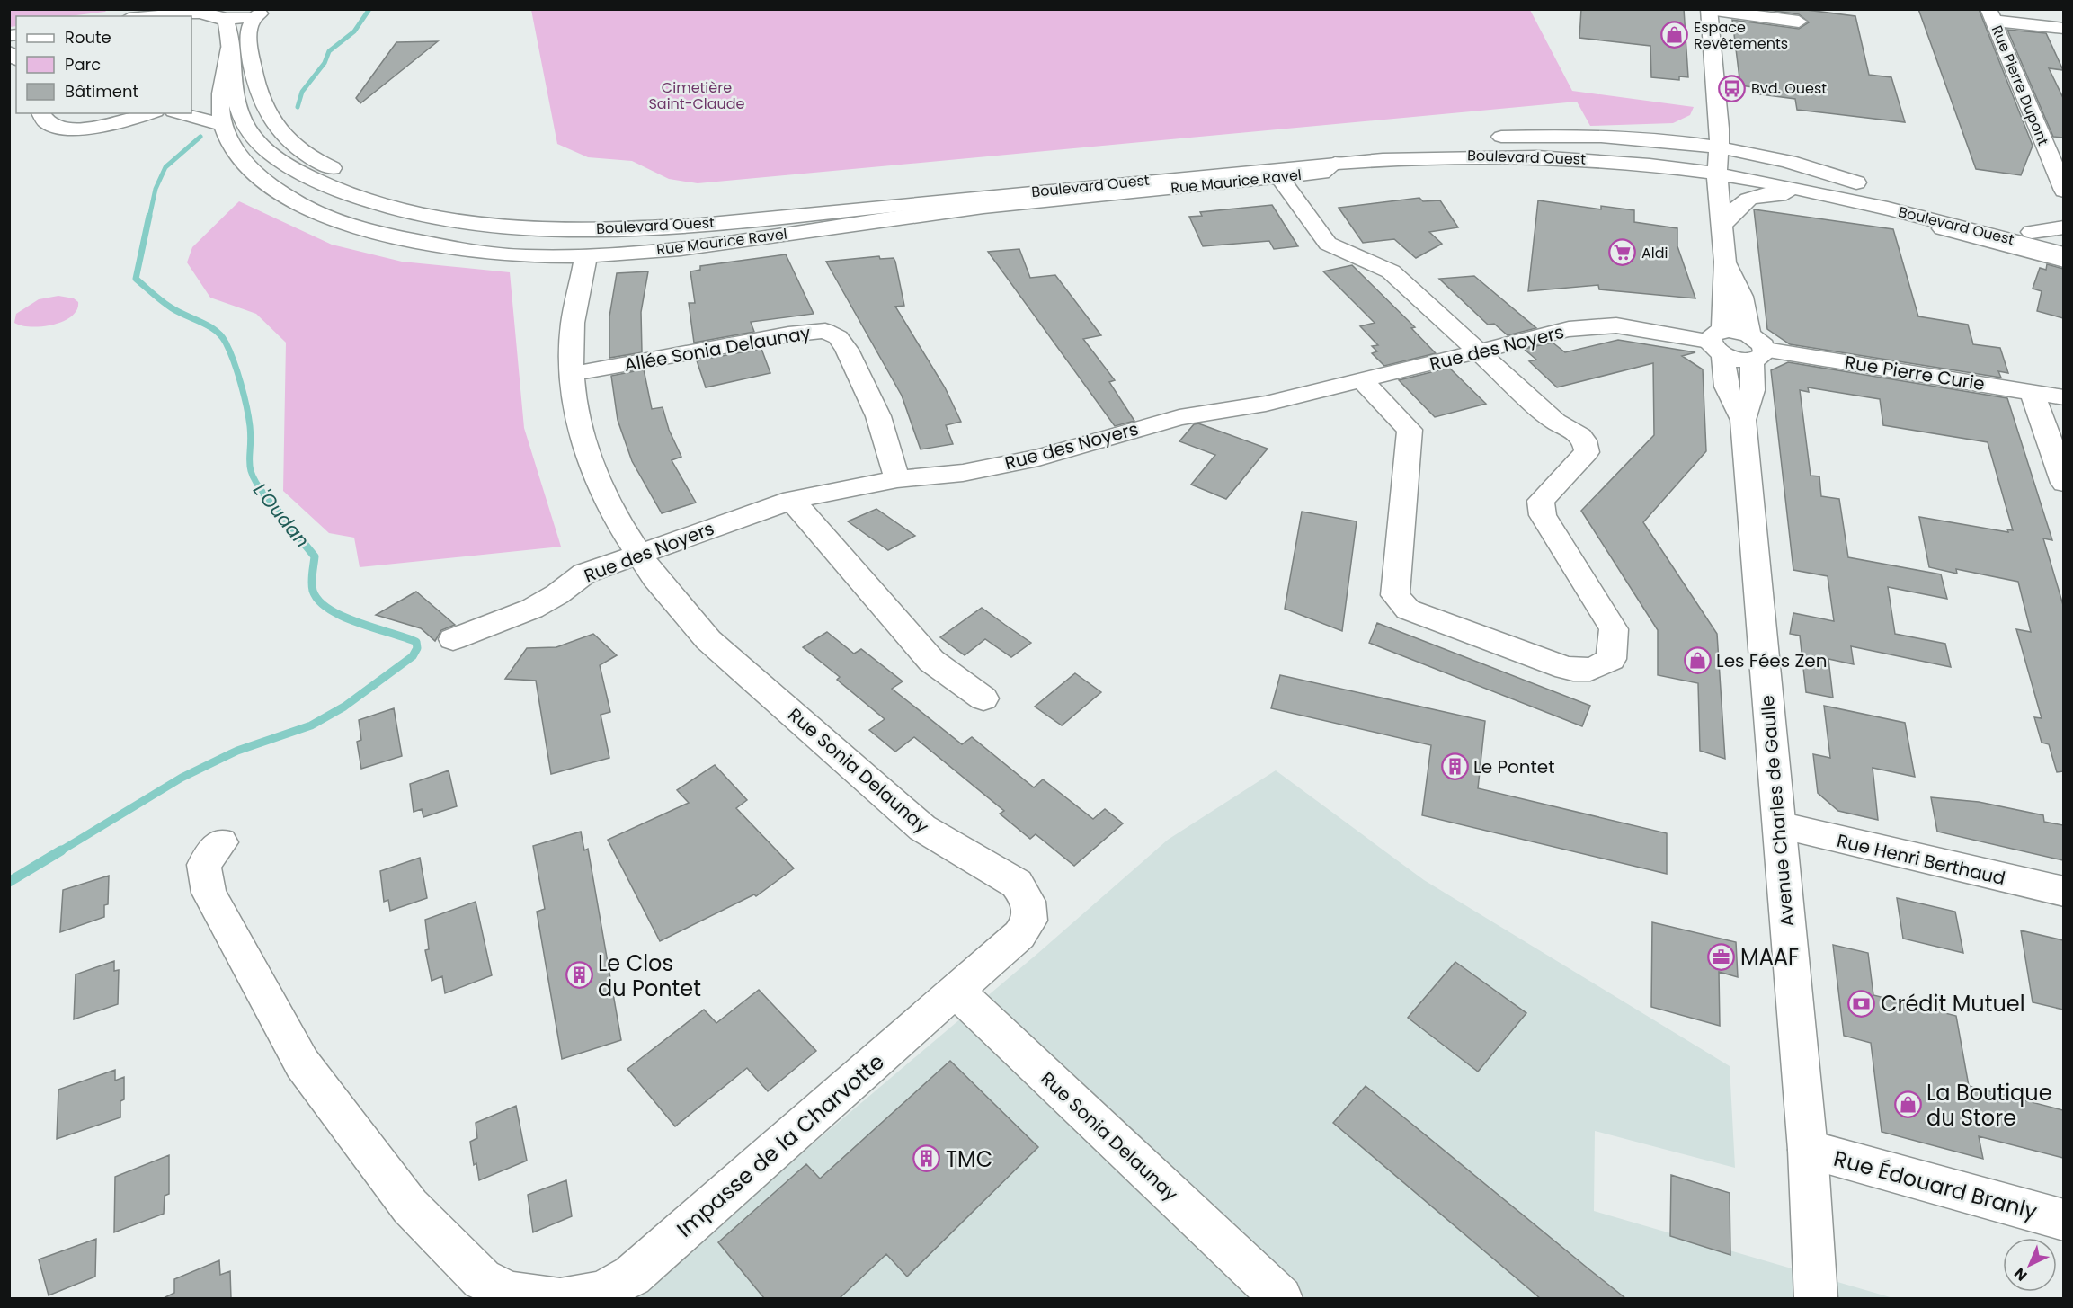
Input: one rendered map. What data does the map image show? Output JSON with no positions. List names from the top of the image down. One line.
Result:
{"streets":{"main road":["Rue Pierre Dupont","Boulevard Ouest","Rue Maurice Ravel","Rue des Noyers","Allée Sonia Delaunay","Rue Pierre Curie","Rue Sonia Delaunay","Avenue Charles de Gaulle","Rue Henri Berthaud","Impasse de la Charvotte","Rue Édouard Branly"]},"crossings":[["Boulevard Ouest","Rue Maurice Ravel"],["Boulevard Ouest","Avenue Charles de Gaulle"],["Rue Maurice Ravel","Rue Sonia Delaunay"],["Rue des Noyers","Allée Sonia Delaunay"],["Rue des Noyers","Rue Pierre Curie"],["Rue des Noyers","Rue Sonia Delaunay"],["Rue des Noyers","Avenue Charles de Gaulle"],["Allée Sonia Delaunay","Rue Sonia Delaunay"],["Rue Pierre Curie","Avenue Charles de Gaulle"],["Rue Sonia Delaunay","Impasse de la Charvotte"],["Avenue Charles de Gaulle","Rue Henri Berthaud"],["Avenue Charles de Gaulle","Rue Édouard Branly"]],"water":["L'Oudan"],"parks":["Cimetière Saint-Claude"],"places":{"shop":["Espace Revêtements","Les Fées Zen","La Boutique du Store"],"bus stop":["Bvd. Ouest"],"supermarket":["Aldi"],"building":["Le Pontet","Le Clos du Pontet","TMC"],"office":["MAAF"],"bank":["Crédit Mutuel"]},"legend":["Route","Parc","Bâtiment"],"north":"bottom left"}
